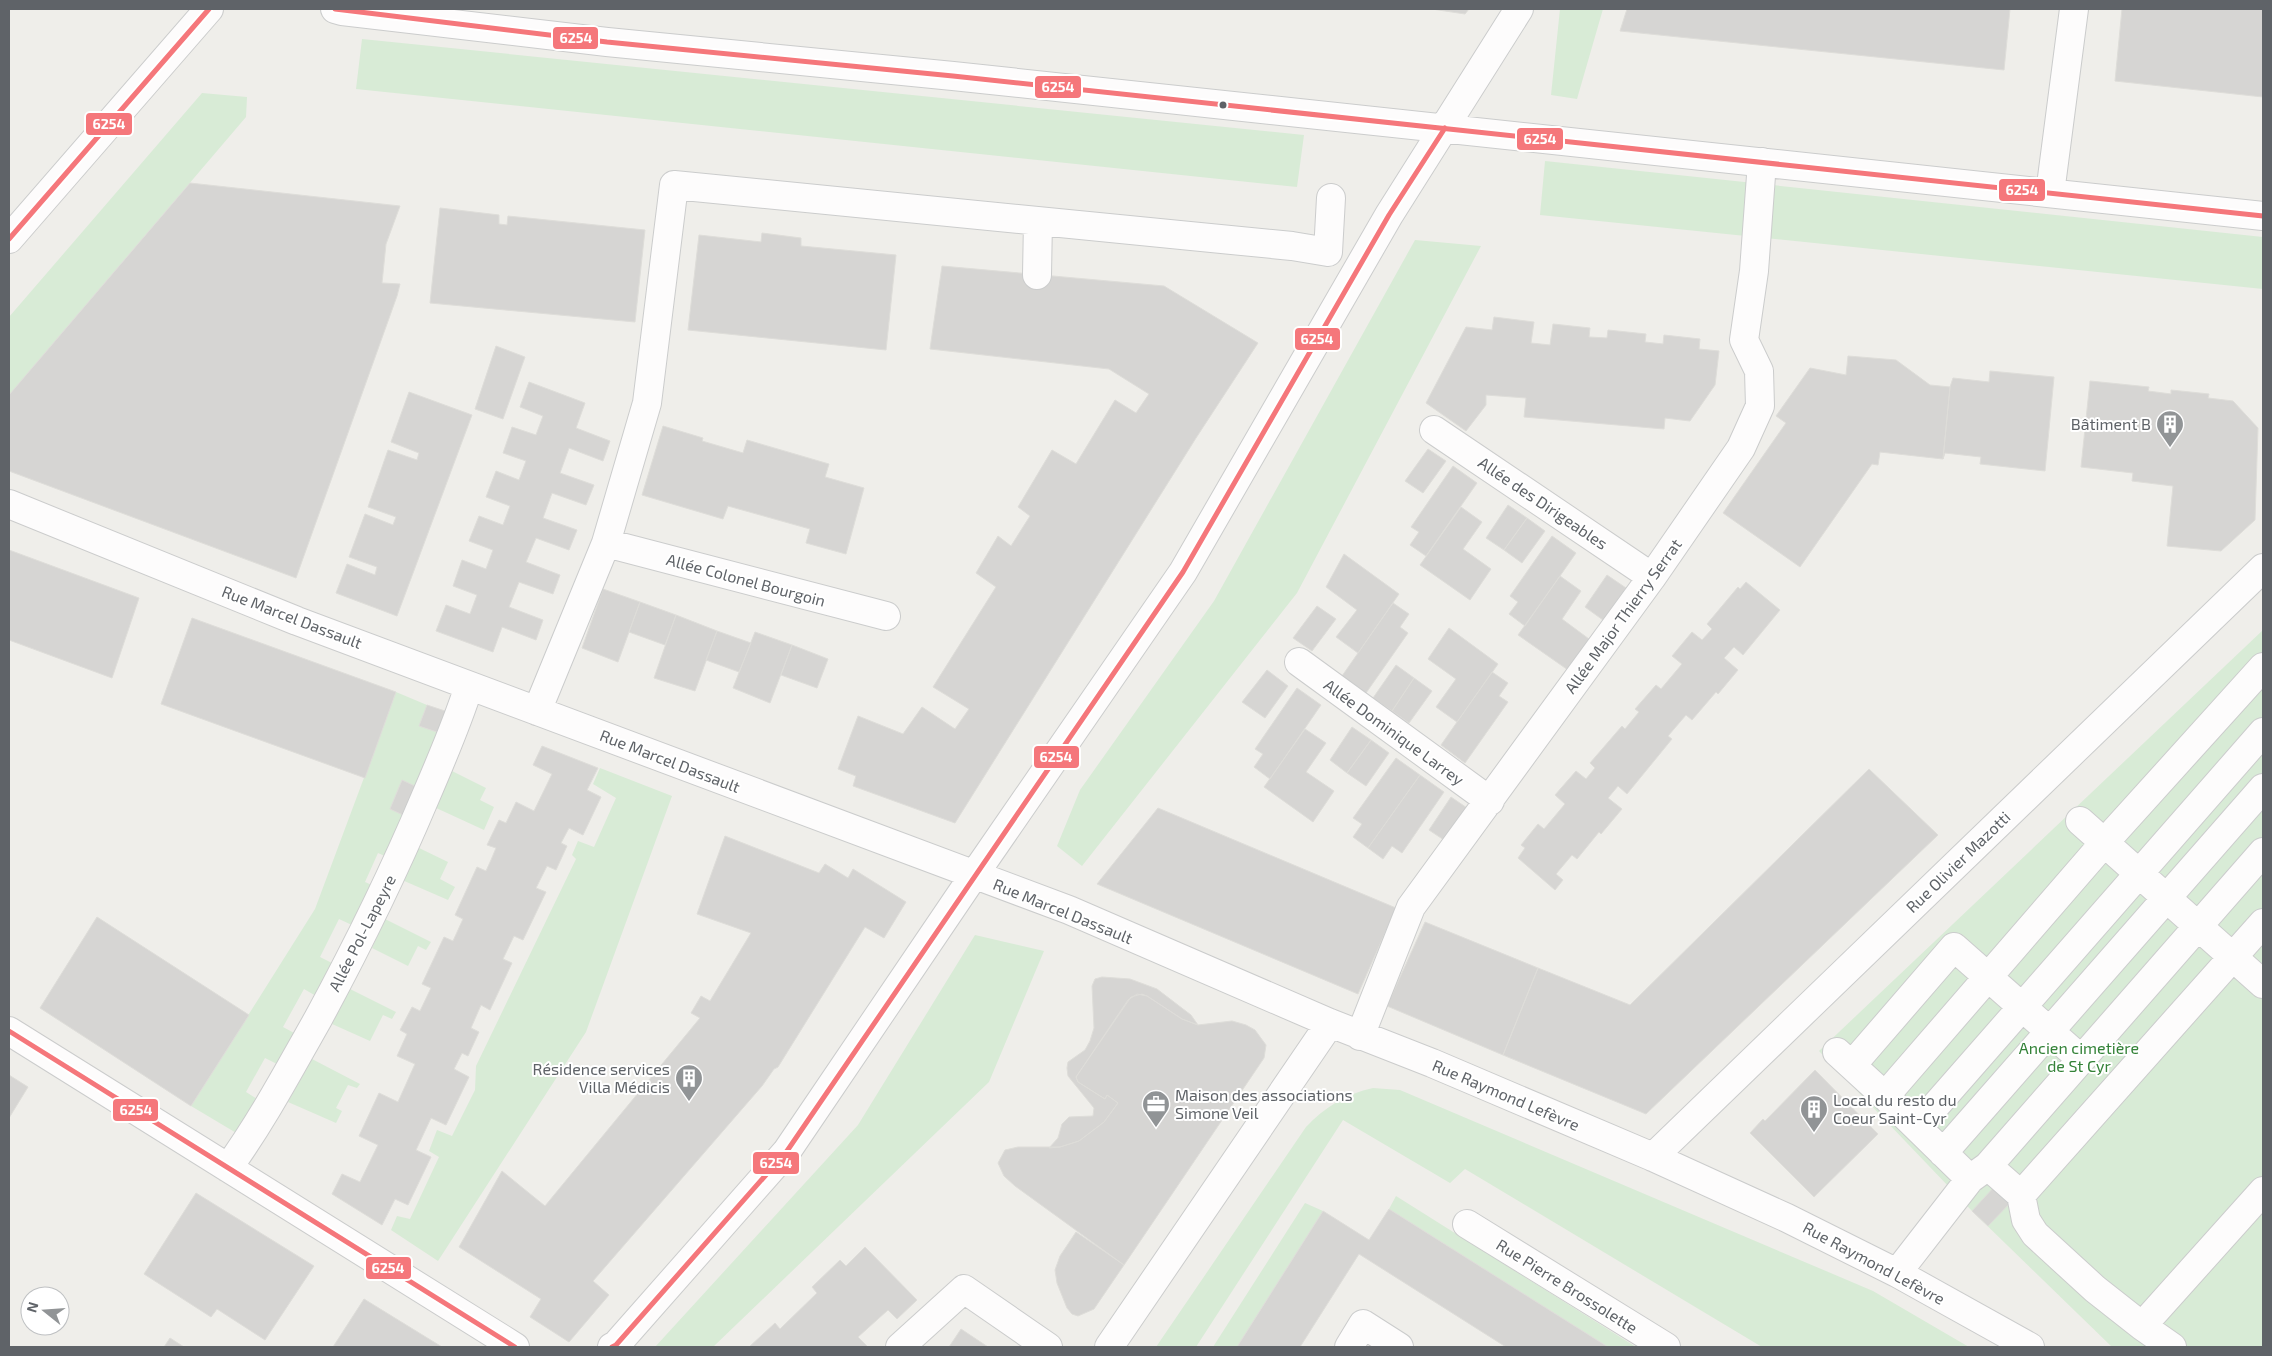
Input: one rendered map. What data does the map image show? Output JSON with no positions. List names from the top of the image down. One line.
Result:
{"streets":{"street":["Allée des Dirigeables","Allée Colonel Bourgoin","Allée Major Thierry Serrat","Rue Marcel Dassault","Allée Dominique Larrey","Rue Olivier Mazotti","Allée Pol-Lapeyre","Rue Raymond Lefèvre","Rue Pierre Brossolette"]},"crossings":[["Allée des Dirigeables","Allée Major Thierry Serrat"],["Allée Major Thierry Serrat","Allée Dominique Larrey"],["Allée Major Thierry Serrat","Rue Raymond Lefèvre"],["Rue Marcel Dassault","Allée Pol-Lapeyre"],["Rue Marcel Dassault","Rue Raymond Lefèvre"],["Rue Olivier Mazotti","Rue Raymond Lefèvre"]],"parks":["Ancien cimetière de St Cyr"],"places":{"building":["Bâtiment B","Résidence services Villa Médicis","Local du resto du Coeur Saint-Cyr"],"office":["Maison des associations Simone Veil"]},"lines":["transit line 6254"],"north":"left"}
